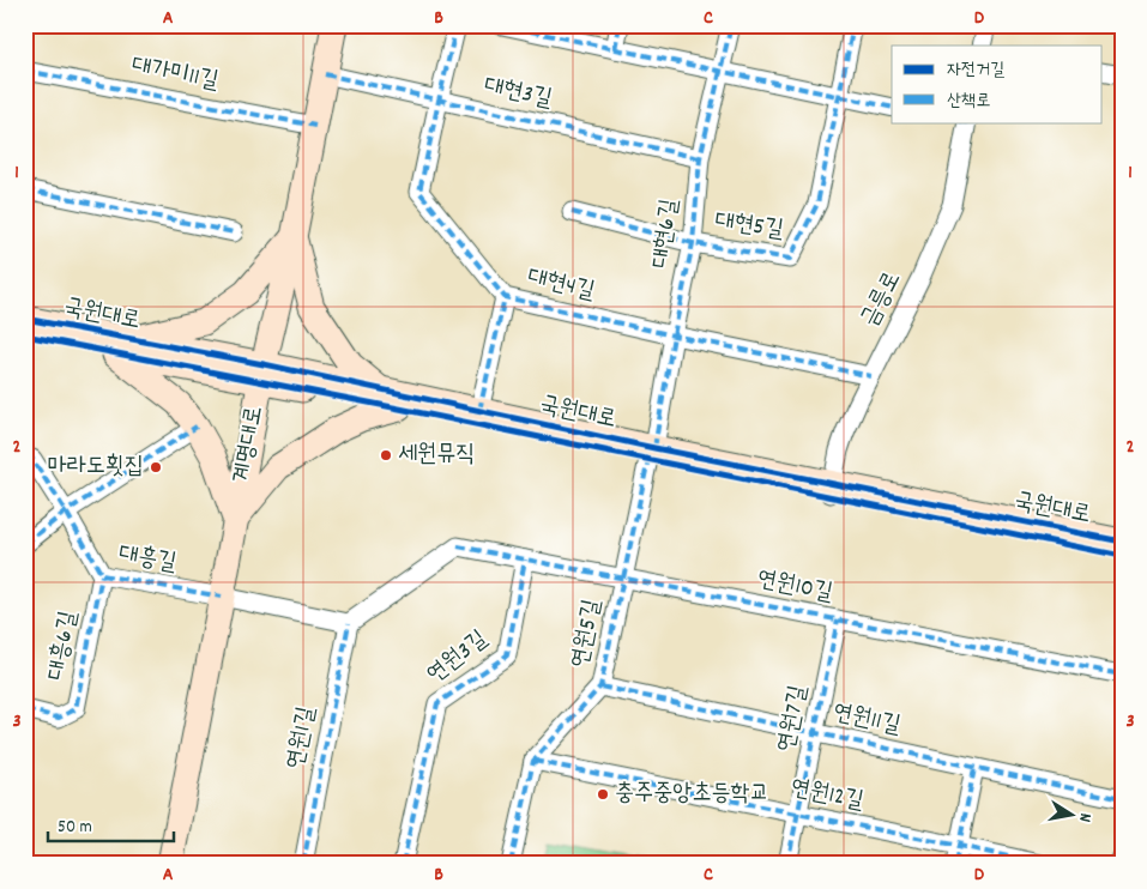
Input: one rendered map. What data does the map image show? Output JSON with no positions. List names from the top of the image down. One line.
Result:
{"streets":{"street":["대가미11길","대현3길","대현5길","대현6길","대현4길","금릉로","국원대로","계명대로","대흥길","연원10길","연원5길","대흥6길","연원3길","연원7길","연원11길","연원1길","연원12길"]},"crossings":[["대가미11길","계명대로"],["대현3길","대현6길"],["대현3길","대현4길"],["대현3길","계명대로"],["대현5길","대현6길"],["대현6길","대현4길"],["대현6길","국원대로"],["대현6길","연원5길"],["대현4길","금릉로"],["금릉로","국원대로"],["국원대로","계명대로"],["국원대로","연원5길"],["계명대로","대흥길"],["대흥길","대흥6길"],["연원10길","연원5길"],["연원10길","연원3길"],["연원10길","연원7길"],["연원10길","연원1길"],["연원5길","연원11길"],["연원5길","연원12길"],["연원7길","연원11길"],["연원7길","연원12길"]],"places":["세원뮤직","마라도횟집","충주중앙초등학교"],"legend":["자전거길","산책로"],"scale_bar":"50 m","north":"right","grid":{"columns":["A","B","C","D"],"rows":["1","2","3"]}}
